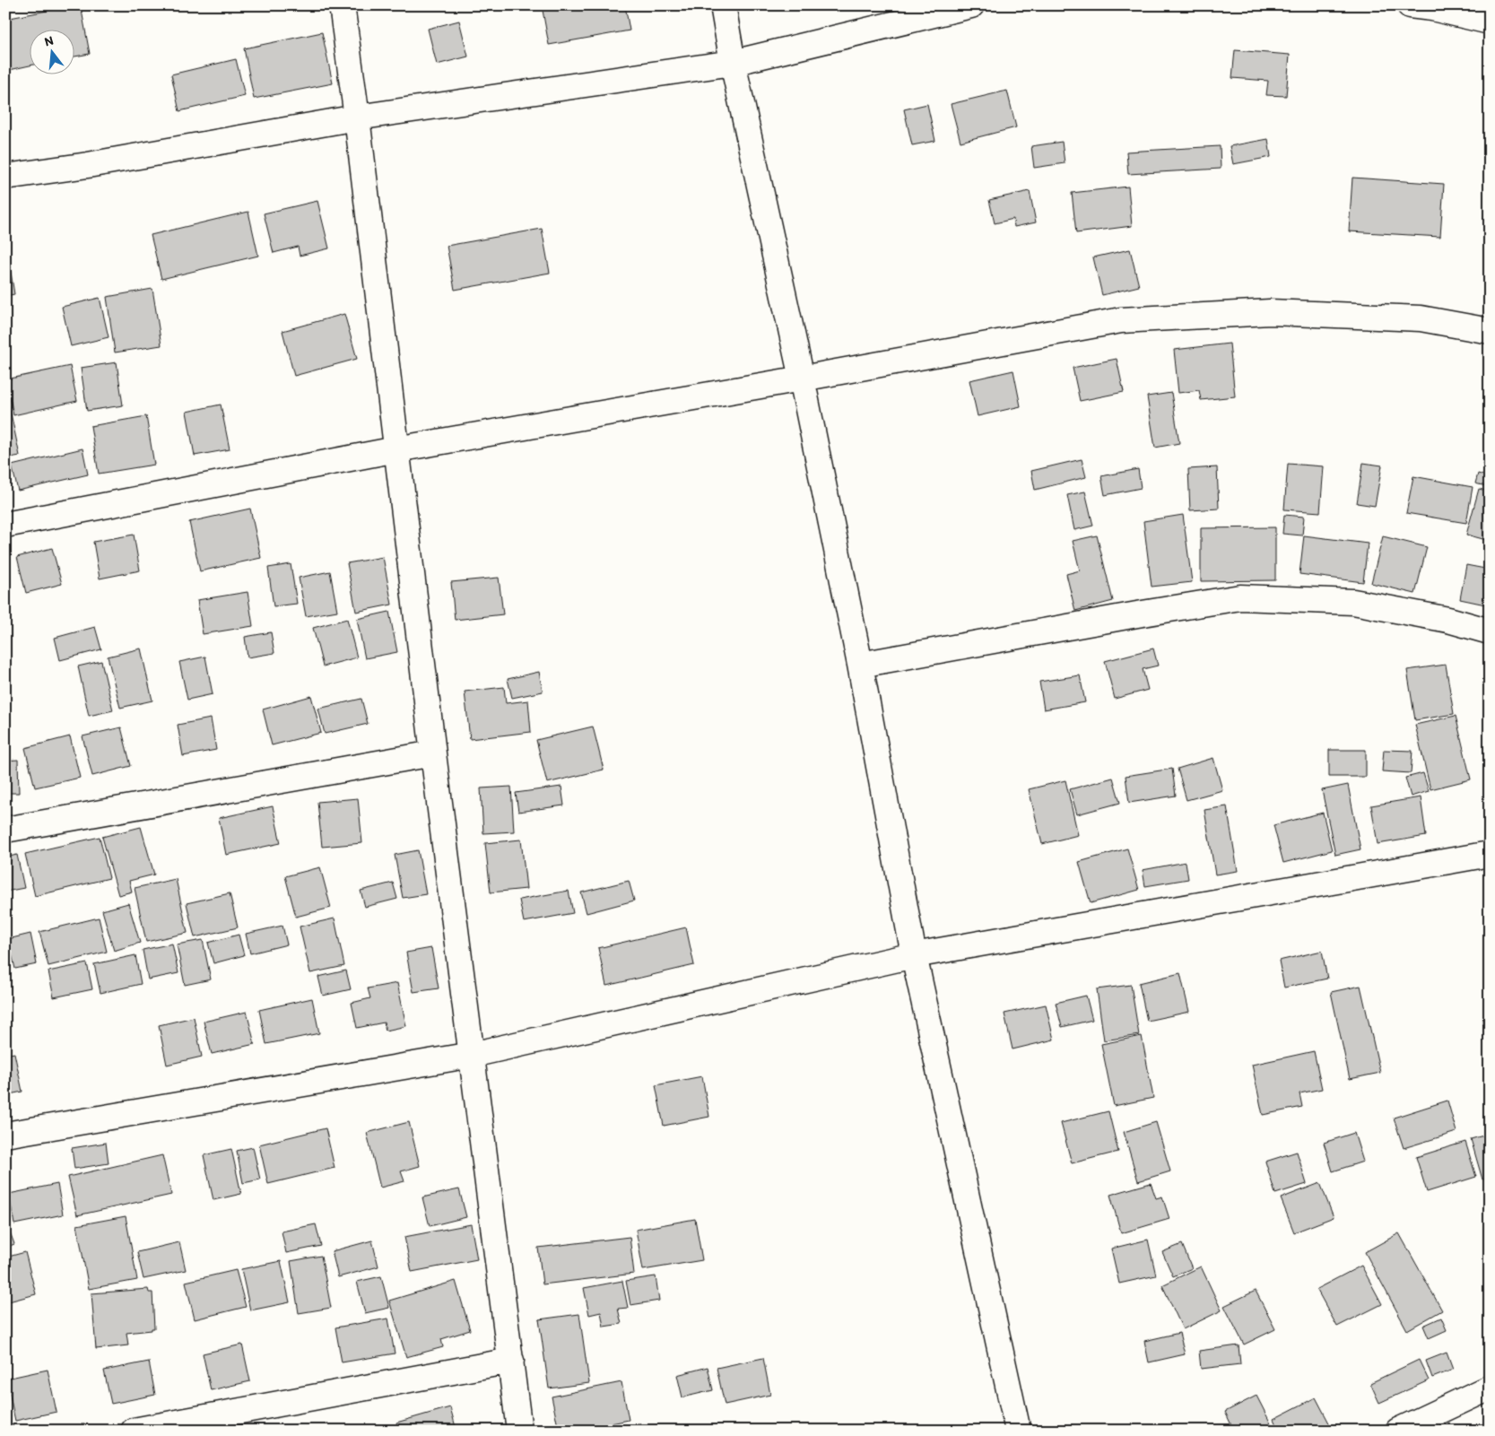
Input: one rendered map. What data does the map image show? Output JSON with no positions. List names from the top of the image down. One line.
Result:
{"north":"top"}
